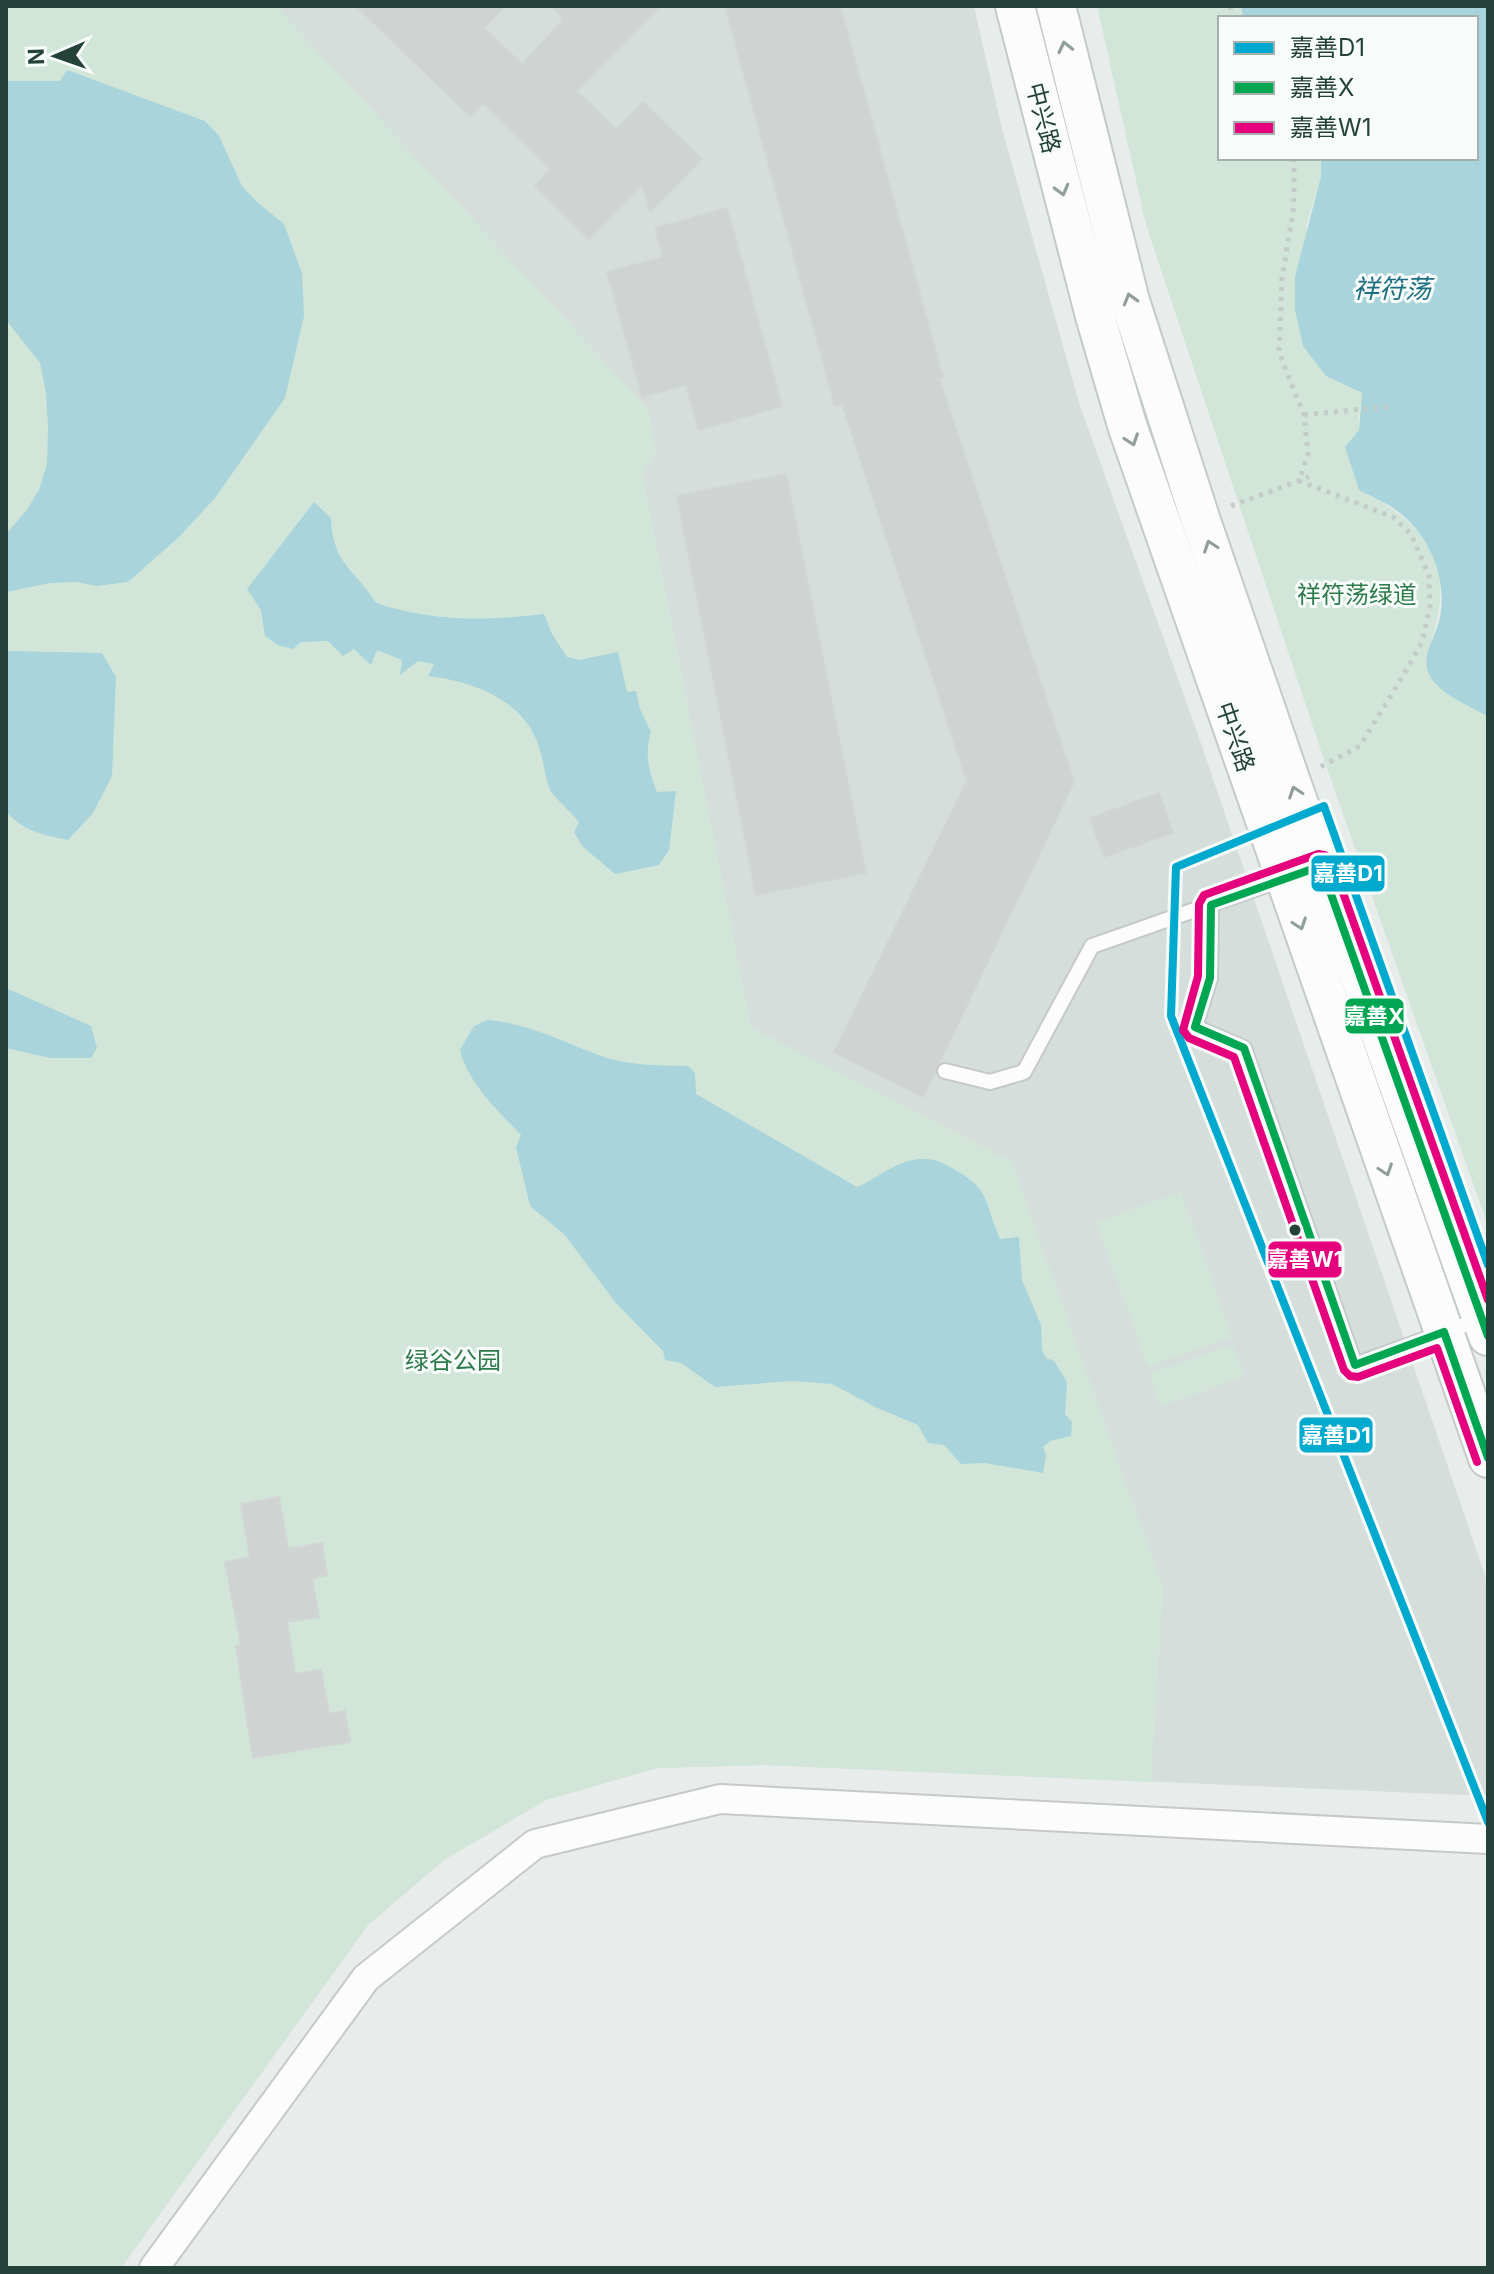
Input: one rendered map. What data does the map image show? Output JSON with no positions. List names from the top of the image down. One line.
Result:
{"streets":{"main road":["中兴路"]},"water":["祥符荡"],"parks":["祥符荡绿道","绿谷公园"],"lines":["transit line 嘉善D1","transit line 嘉善W1","transit line 嘉善X"],"legend":["嘉善D1","嘉善X","嘉善W1"],"north":"left"}
